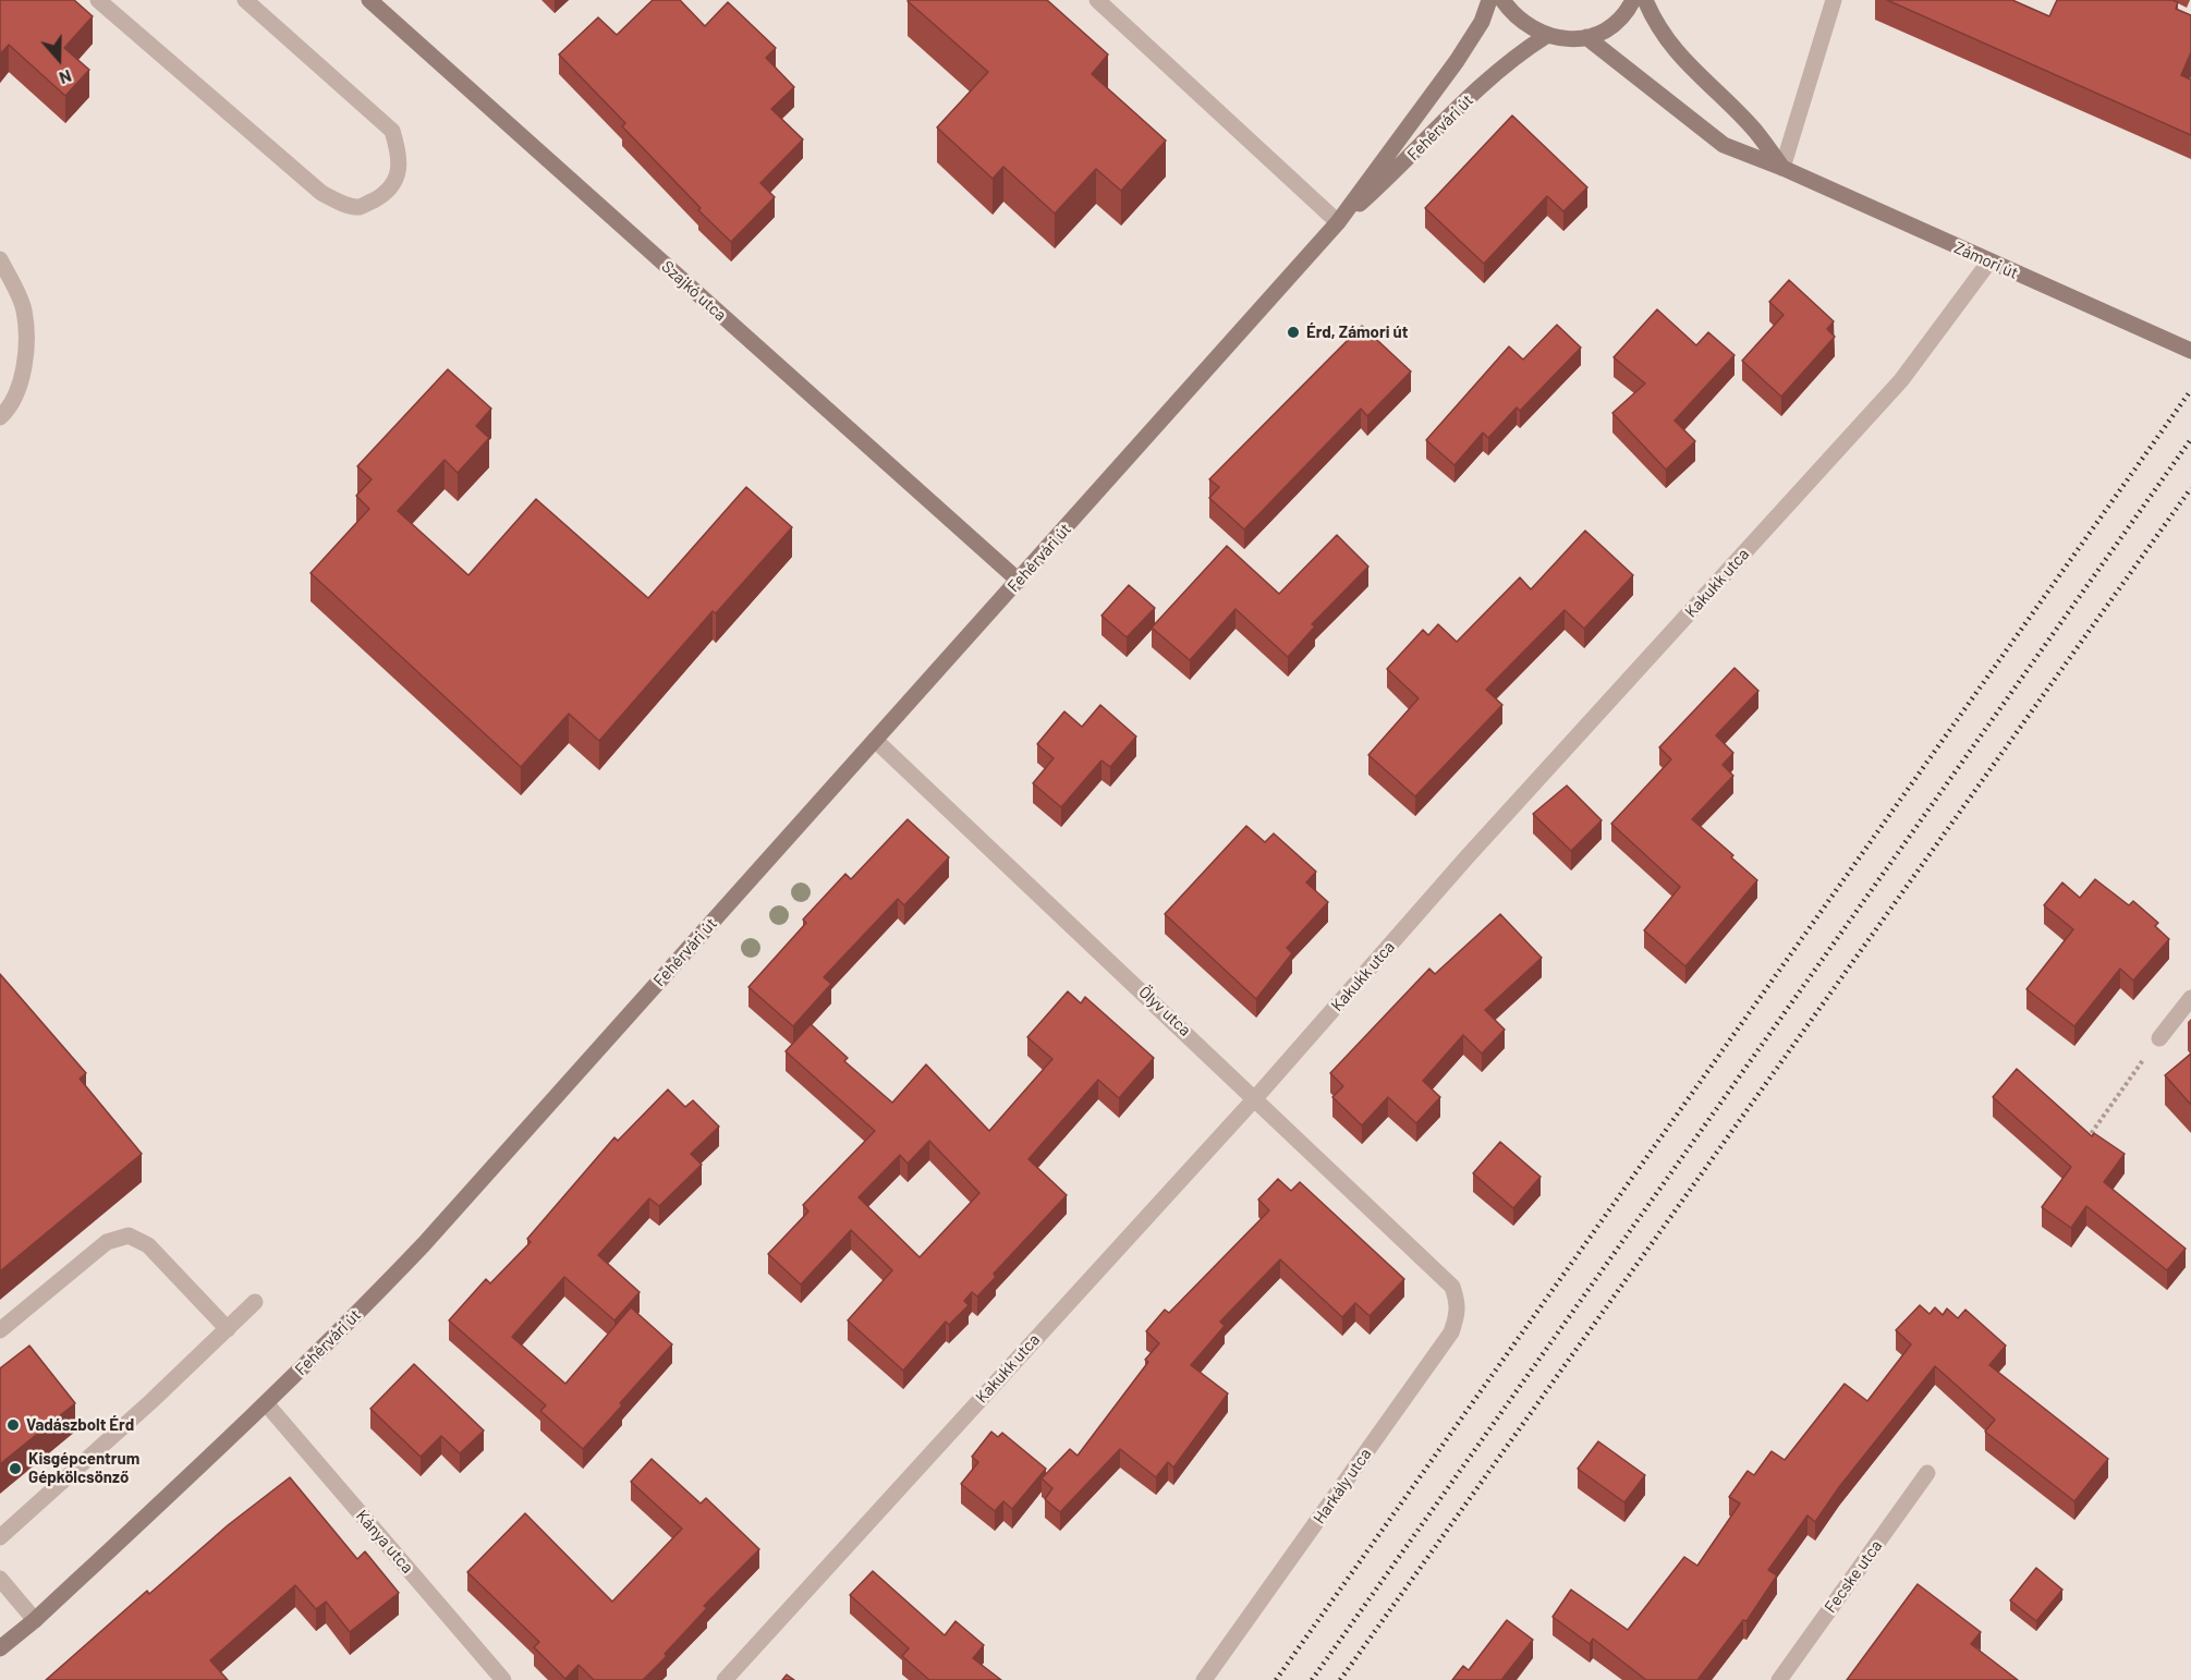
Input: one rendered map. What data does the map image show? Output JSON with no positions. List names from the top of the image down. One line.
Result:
{"streets":{"main road":["Fehérvári út","Zámori út","Szajkó utca"],"street":["Kakukk utca","Ölyv utca","Harkály utca","Kánya utca","Fecske utca"]},"crossings":[["Fehérvári út","Szajkó utca"],["Fehérvári út","Ölyv utca"],["Fehérvári út","Kánya utca"],["Zámori út","Kakukk utca"],["Kakukk utca","Ölyv utca"],["Ölyv utca","Harkály utca"]],"places":["Érd, Zámori út","Vadászbolt Érd","Kisgépcentrum Gépkölcsönző"],"north":"bottom"}
